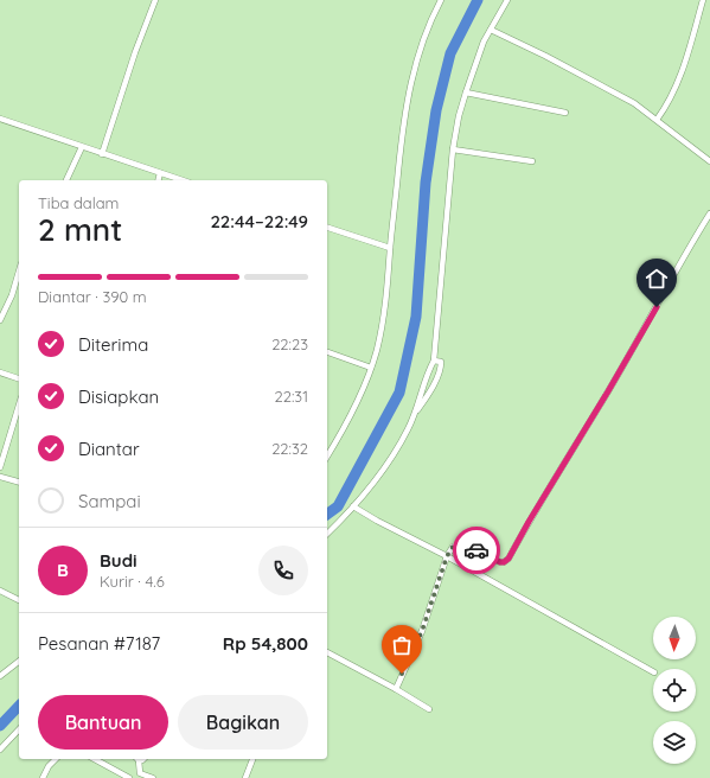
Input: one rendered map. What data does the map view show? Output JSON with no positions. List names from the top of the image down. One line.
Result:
{"north":"bottom","page":{"heading":["2 mnt","Tiba dalam","22:44–22:49"],"panel":["Budi","Kurir · 4.6","Pesanan #7187","Rp 54,800"],"bar":"Diantar · 390 m","list":[["Diterima","22:23"],["Disiapkan","22:31"],["Diantar","22:32"],"Sampai"],"round":"B","buttons":["Bantuan","Bagikan"]}}
